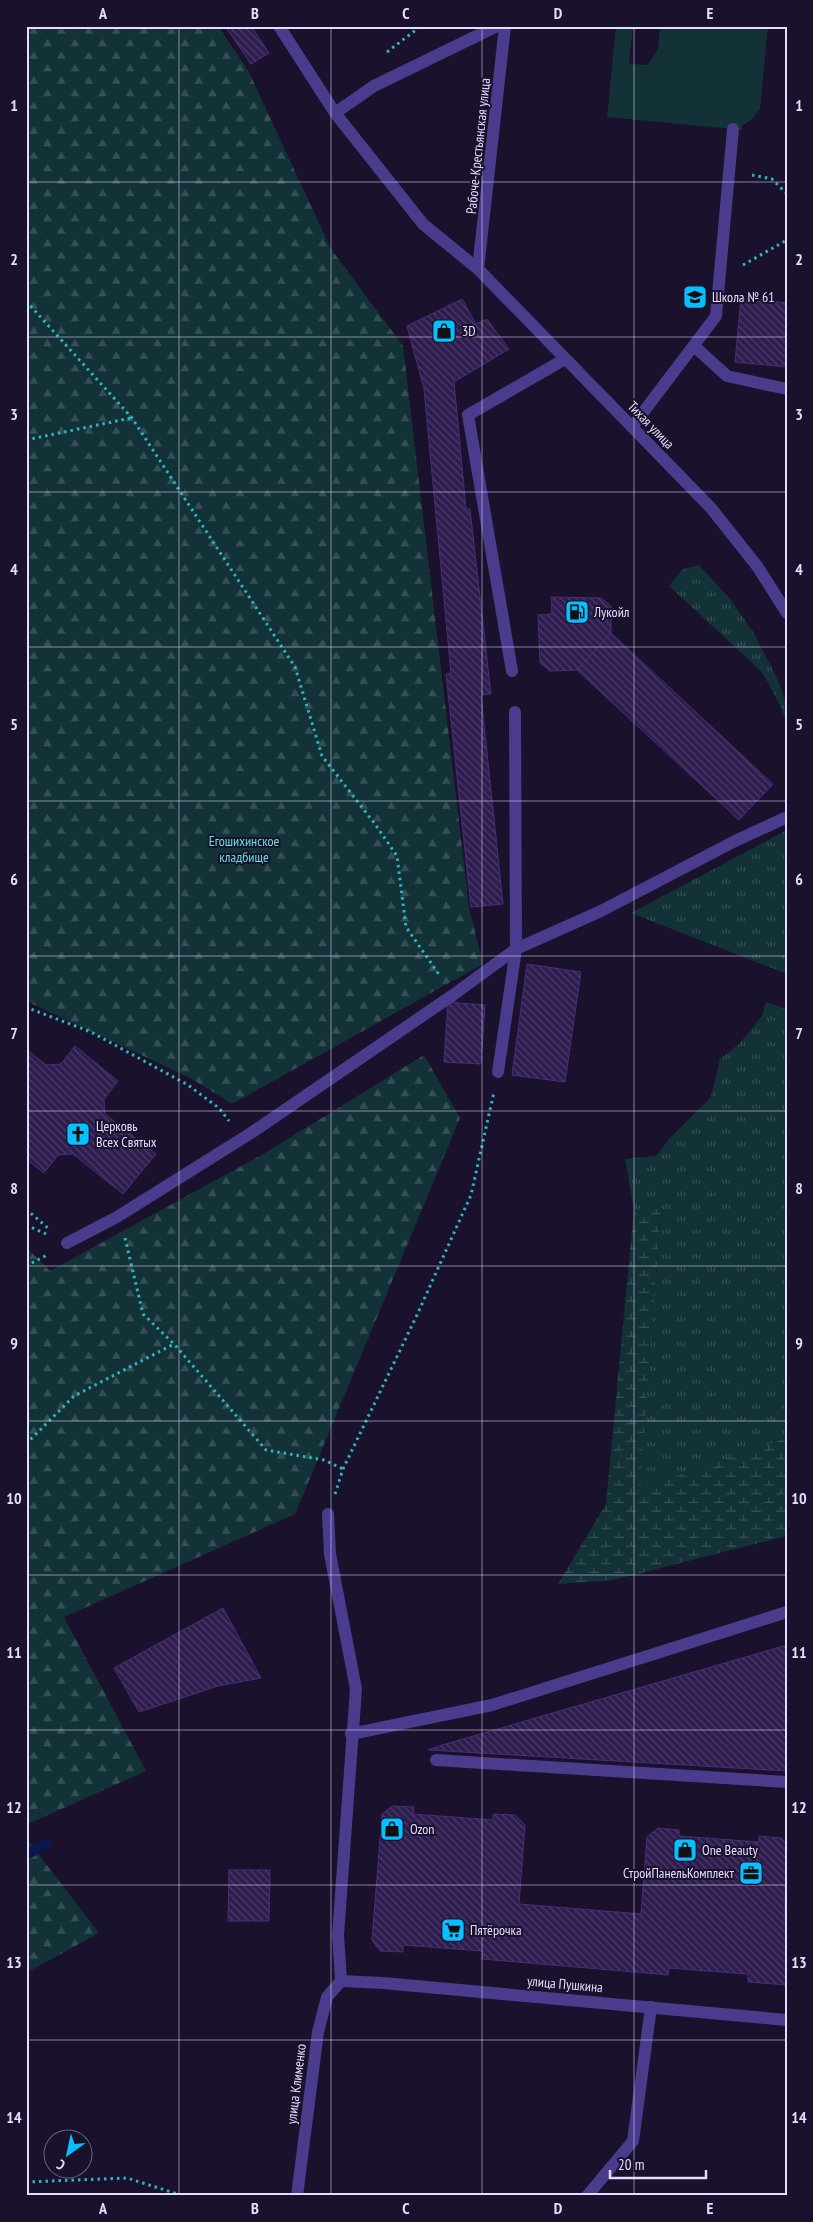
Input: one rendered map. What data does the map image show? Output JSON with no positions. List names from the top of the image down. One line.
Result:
{"streets":{"street":["Рабоче-Крестьянская улица","Тихая улица","улица Пушкина","улица Клименко"]},"crossings":[["Рабоче-Крестьянская улица","Тихая улица"],["улица Пушкина","улица Клименко"]],"parks":["Егошихинское кладбище"],"places":{"school or university":["Школа № 61"],"shop":["3D","Ozon","One Beauty"],"fuel station":["Лукойл"],"church":["Церковь Всех Святых"],"office":["СтройПанельКомплект"],"supermarket":["Пятёрочка"]},"scale_bar":"20 m","north":"bottom left","grid":{"columns":["A","B","C","D","E"],"rows":["1","2","3","4","5","6","7","8","9","10","11","12","13","14"]}}
